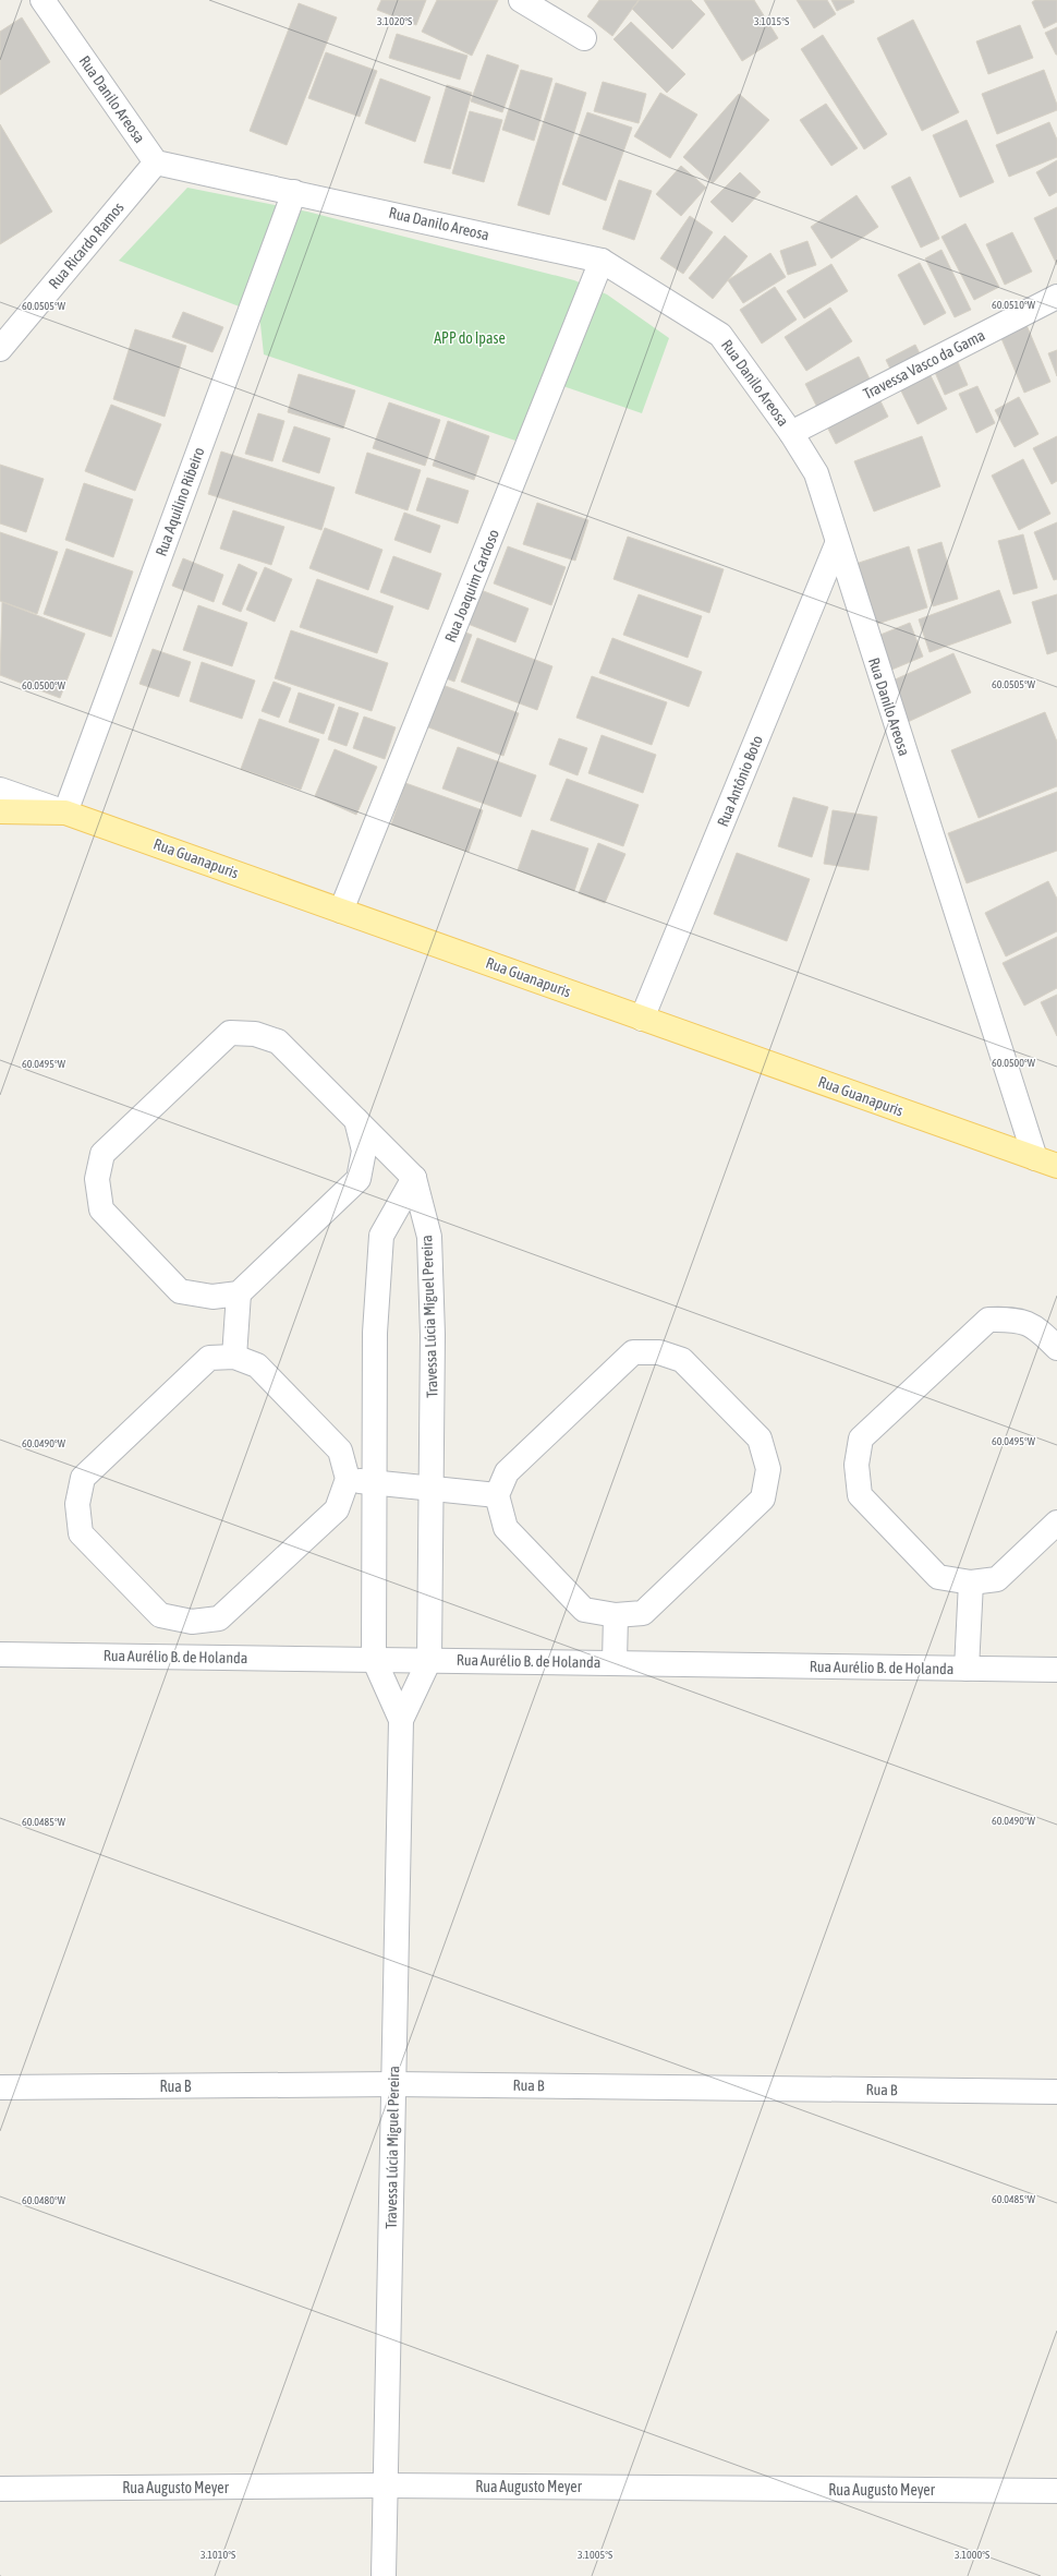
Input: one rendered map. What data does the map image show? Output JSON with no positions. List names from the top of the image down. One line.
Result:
{"streets":{"main road":["Rua Guanapuris"],"street":["Rua Danilo Areosa","Rua Ricardo Ramos","Travessa Vasco da Gama","Rua Aquilino Ribeiro","Rua Joaquim Cardoso","Rua Antônio Boto","Travessa Lúcia Miguel Pereira","Rua Aurélio B. de Holanda","Rua B","Rua Augusto Meyer"]},"crossings":[["Rua Danilo Areosa","Rua Ricardo Ramos"],["Rua Danilo Areosa","Travessa Vasco da Gama"],["Rua Danilo Areosa","Rua Aquilino Ribeiro"],["Rua Danilo Areosa","Rua Joaquim Cardoso"],["Rua Danilo Areosa","Rua Antônio Boto"],["Rua Danilo Areosa","Rua Guanapuris"],["Rua Aquilino Ribeiro","Rua Guanapuris"],["Rua Joaquim Cardoso","Rua Guanapuris"],["Rua Antônio Boto","Rua Guanapuris"],["Travessa Lúcia Miguel Pereira","Rua Aurélio B. de Holanda"],["Travessa Lúcia Miguel Pereira","Rua B"],["Travessa Lúcia Miguel Pereira","Rua Augusto Meyer"]],"parks":["APP do Ipase"],"coordinates":["3.1015°S","3.1020°S","60.0510°W","60.0505°W","60.0500°W","60.0495°W","60.0490°W","60.0485°W","60.0480°W","3.1010°S","3.1005°S","3.1000°S"]}
